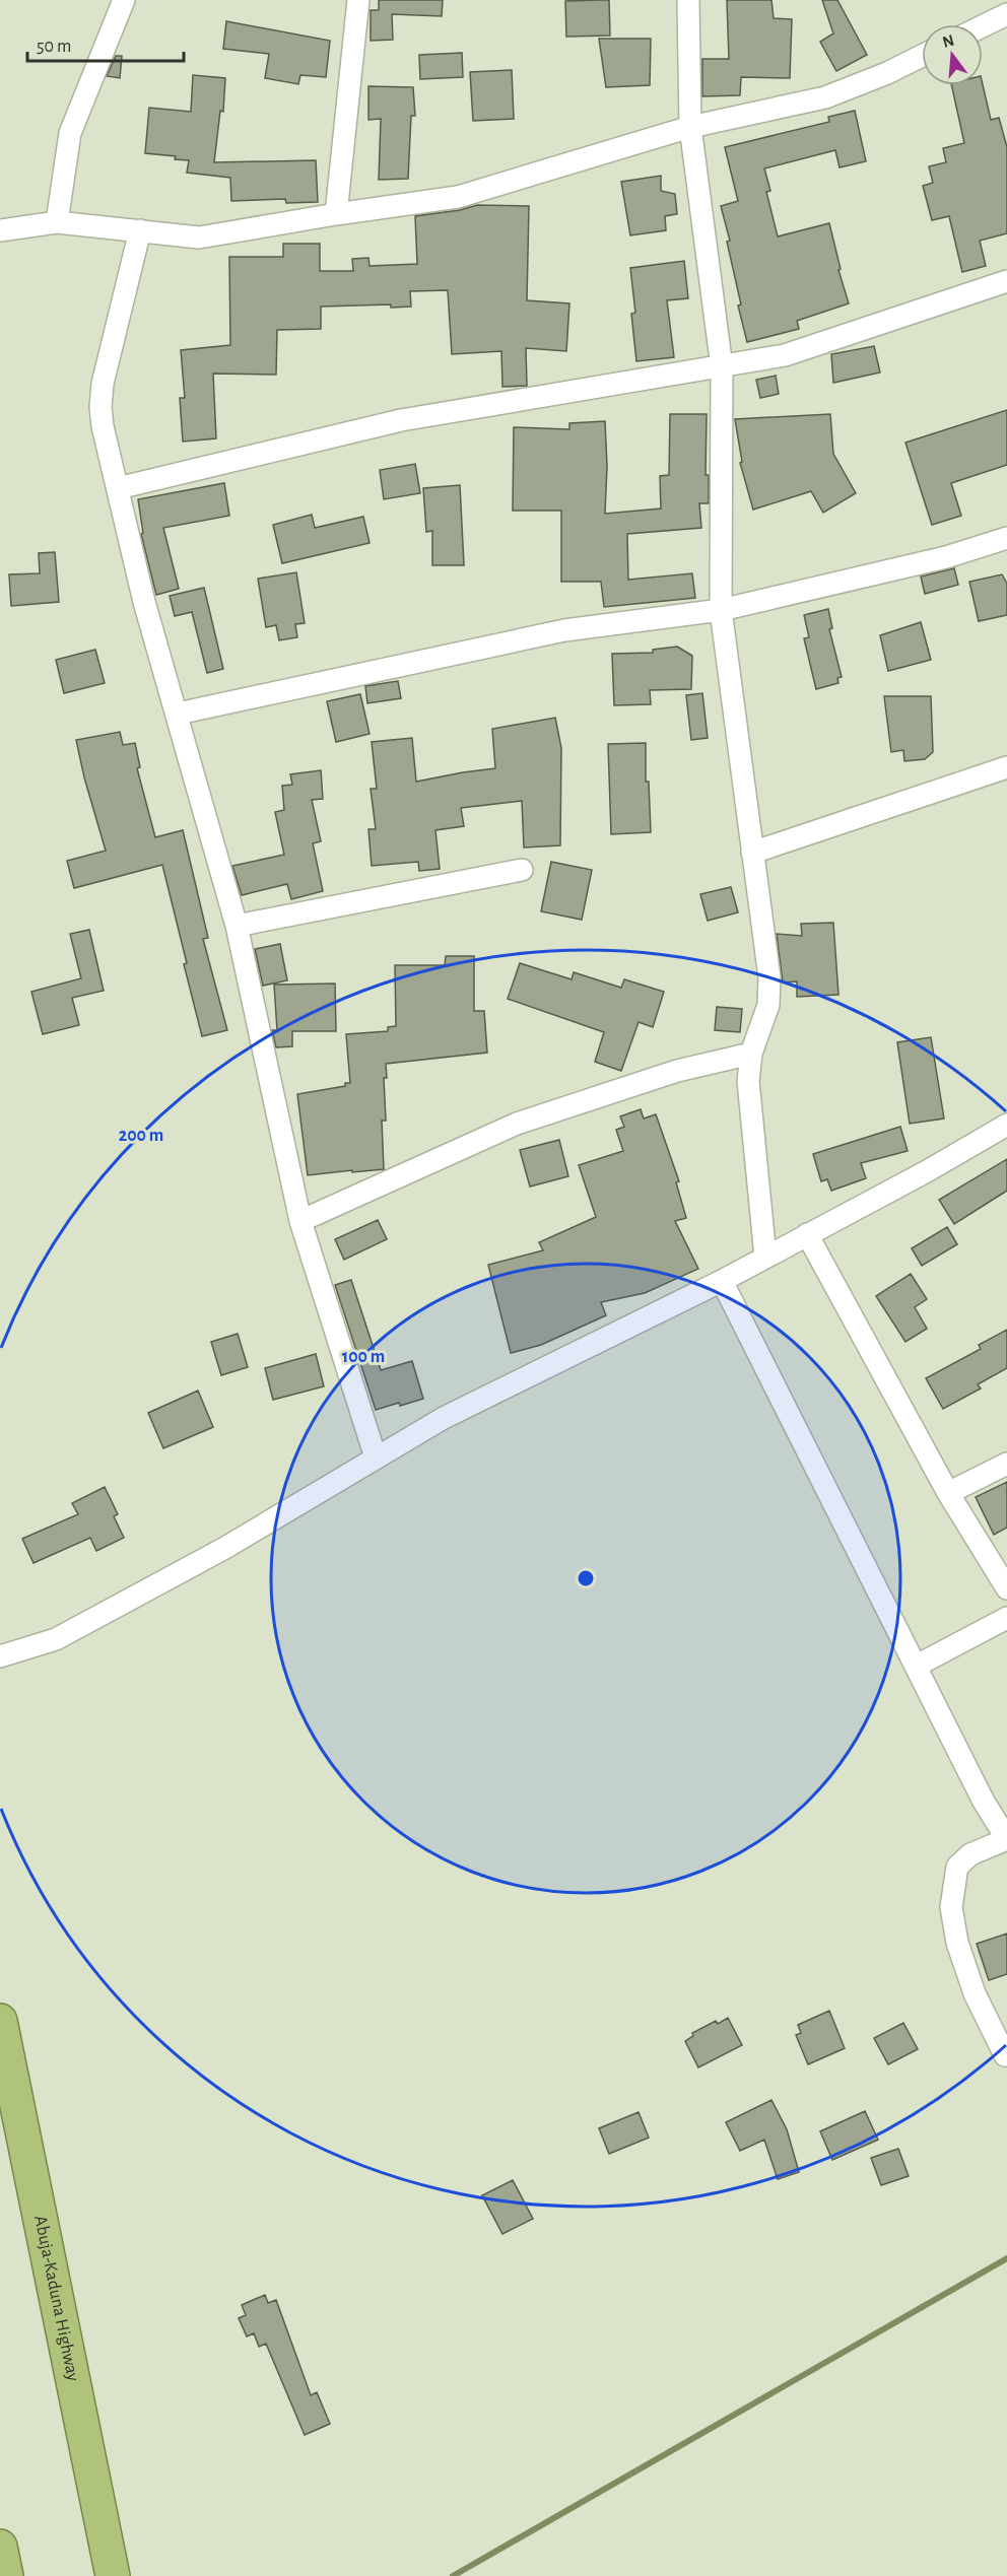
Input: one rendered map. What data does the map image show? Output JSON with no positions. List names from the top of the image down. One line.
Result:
{"streets":{"highway":["Abuja-Kaduna Highway"]},"scale_bar":"50 m","north":"top","rings":["200 m","100 m"]}
